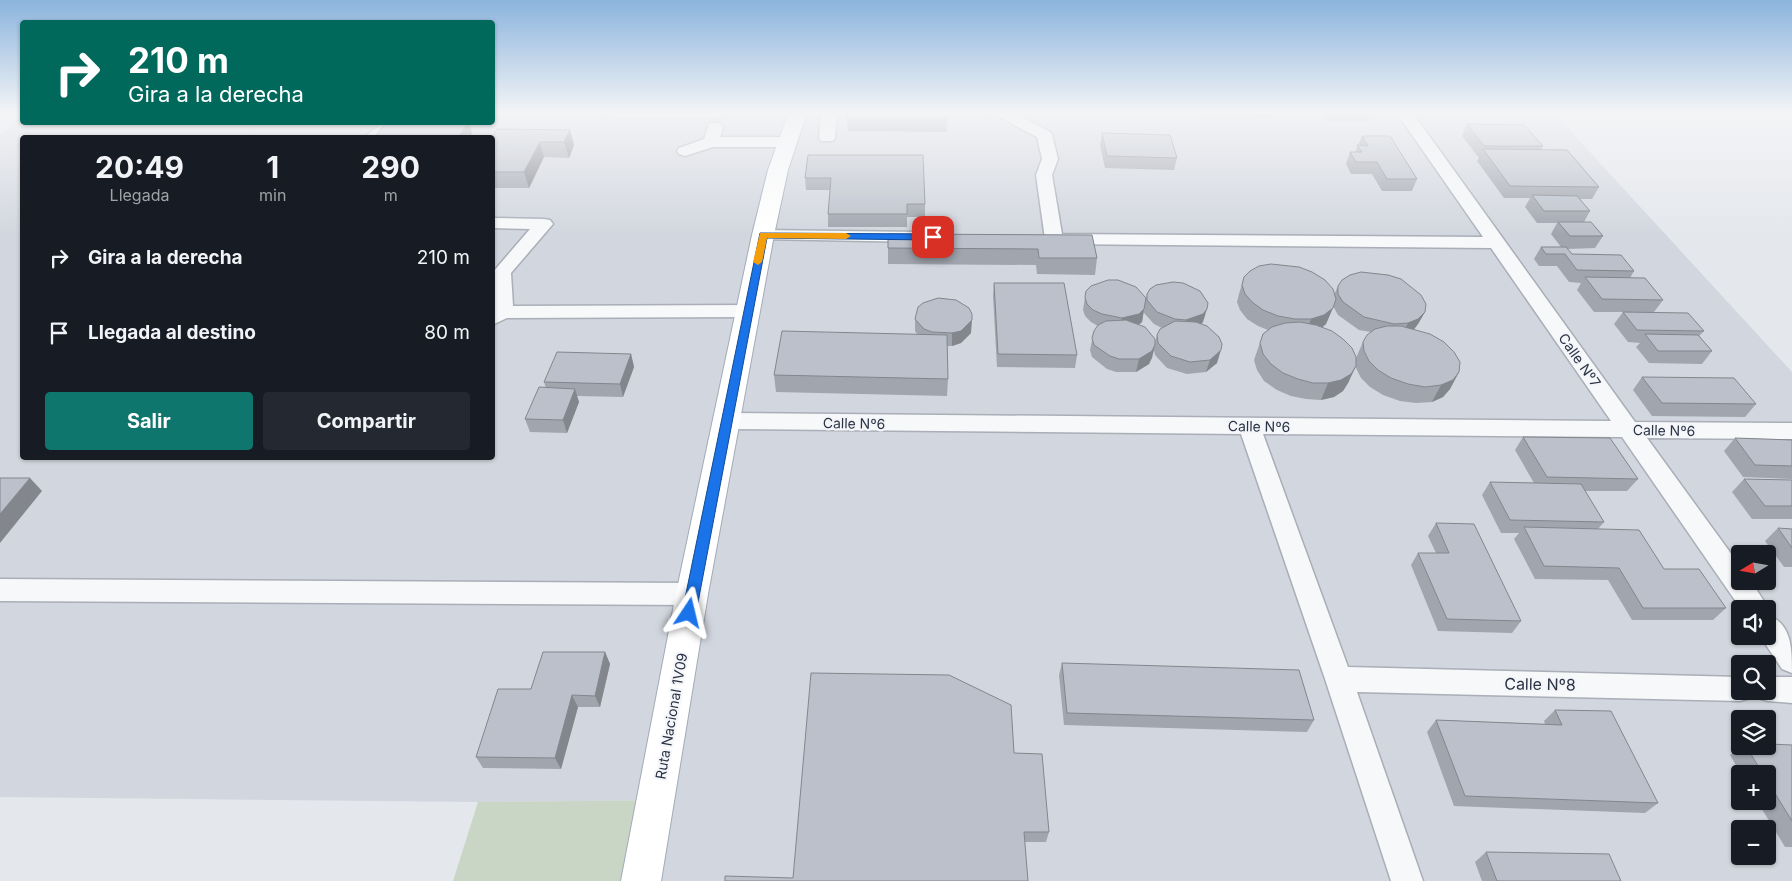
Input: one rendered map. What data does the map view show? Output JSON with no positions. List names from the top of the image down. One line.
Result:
{"streets":{"main road":["Ruta Nacional 1V09"],"street":["Calle Nº7","Calle Nº6","Calle Nº8"]},"crossings":[["Calle Nº7","Calle Nº6"],["Calle Nº6","Ruta Nacional 1V09"]],"north":"left","page":{"turn":["210 m","Gira a la derecha"],"eta":["20:49","Llegada","1","min","290","m"],"list":[{"name":"Gira a la derecha","value":"210 m"},{"name":"Llegada al destino","value":"80 m"}],"buttons":["Salir","Compartir"],"map_buttons":["+","−"]}}
